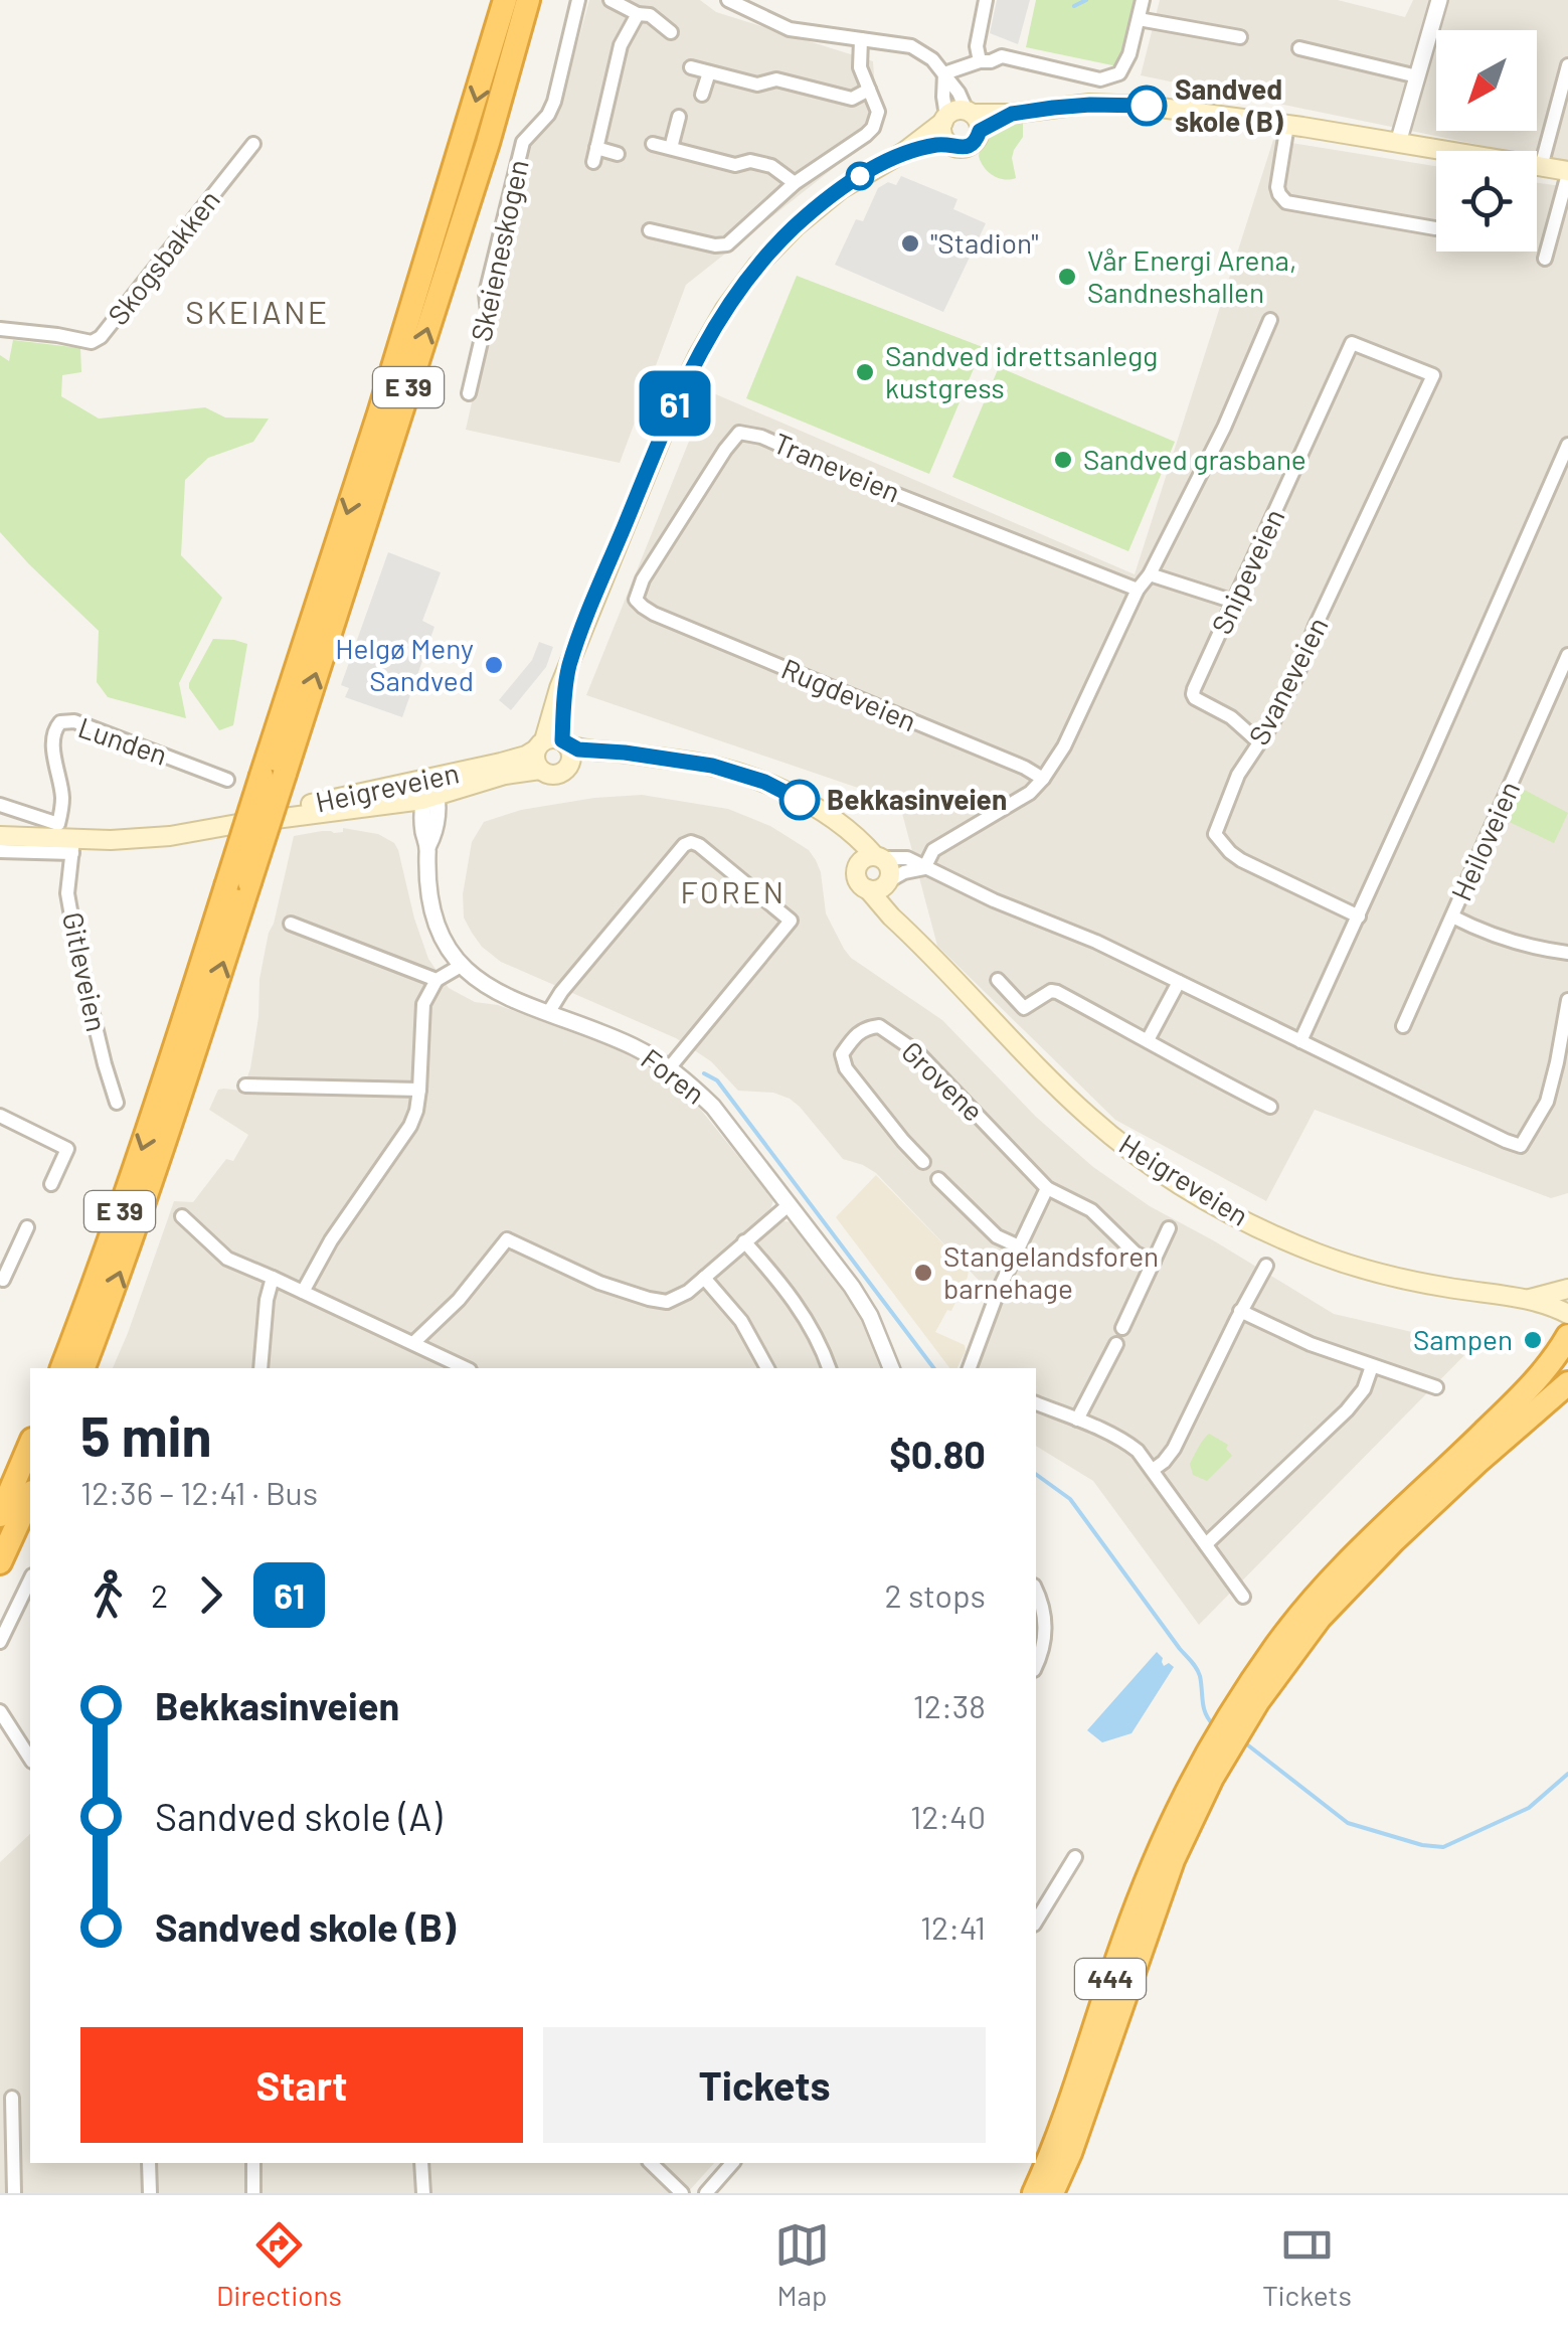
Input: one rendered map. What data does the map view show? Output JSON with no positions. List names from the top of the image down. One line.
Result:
{"streets":{"highway":["E 39","444"],"main road":["Heigreveien"],"street":["Skeieneskogen","Skogsbakken","Traneveien","Snipeveien","Svaneveien","Rugdeveien","Lunden","Heiloveien","Gitleveien","Foren","Grovene"]},"crossings":[["Traneveien","Rugdeveien"],["Snipeveien","Svaneveien"],["Heigreveien","Gitleveien"],["Heigreveien","Foren"]],"districts":["SKEIANE","FOREN"],"places":["Sandved skole (B)","\"Stadion\"","Vår Energi Arena, Sandneshallen","Sandved idrettsanlegg kustgress","Sandved grasbane","Helgø Meny Sandved","Bekkasinveien","Stangelandsforen barnehage","Sampen"],"lines":["bus line 61"],"north":"bottom left","page":{"on_map":"61","heading":["5 min","12:36 – 12:41 · Bus","$0.80"],"legs":["2","61","2 stops"],"list":[{"name":"Bekkasinveien","value":"12:38"},{"name":"Sandved skole (A)","value":"12:40"},{"name":"Sandved skole (B)","value":"12:41"}],"buttons":["Start","Tickets"],"tabs":["Directions","Map","Tickets"]}}
